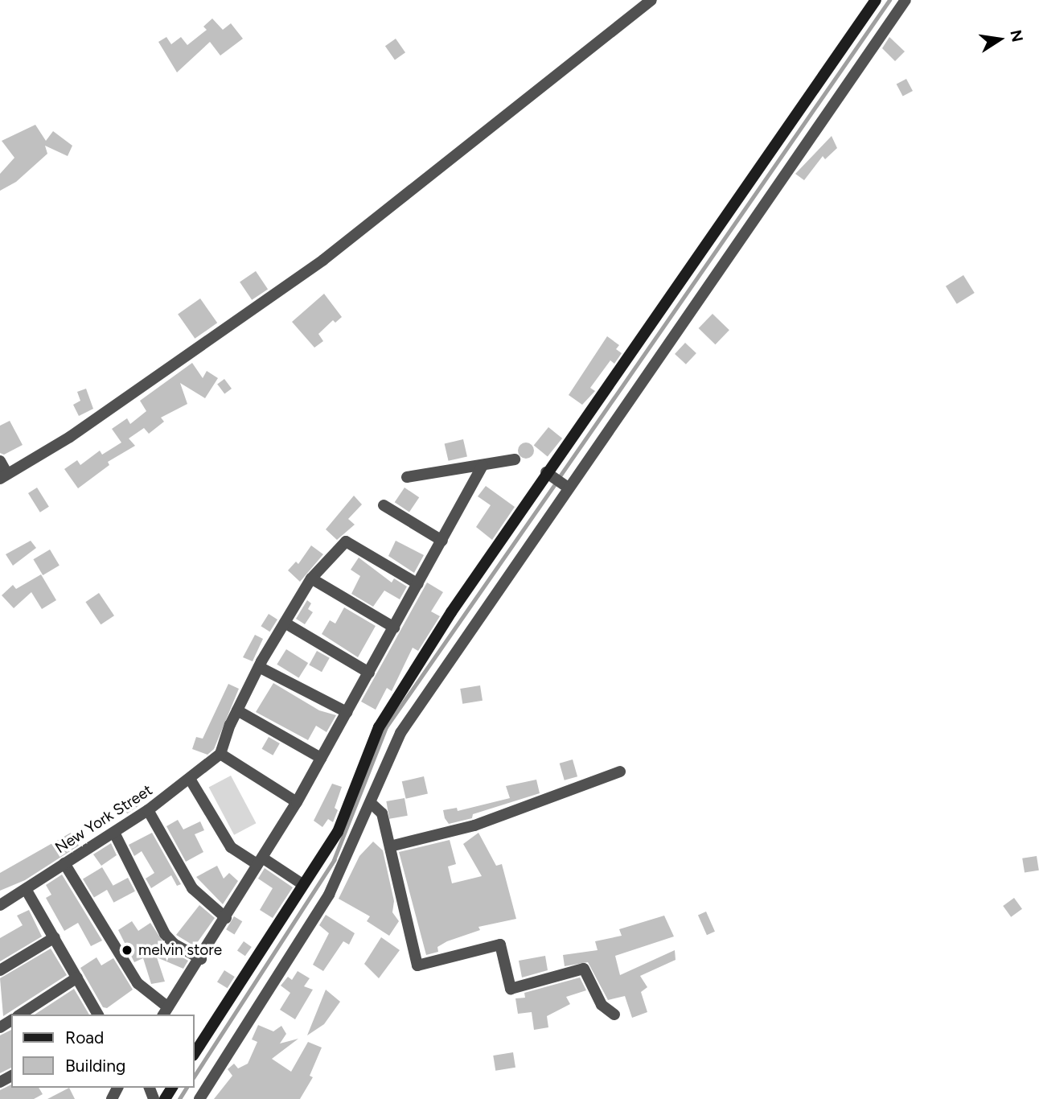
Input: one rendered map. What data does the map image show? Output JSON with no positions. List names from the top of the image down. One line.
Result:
{"streets":{"street":["New York Street"]},"places":["melvin store"],"legend":["Road","Building"],"north":"right"}
